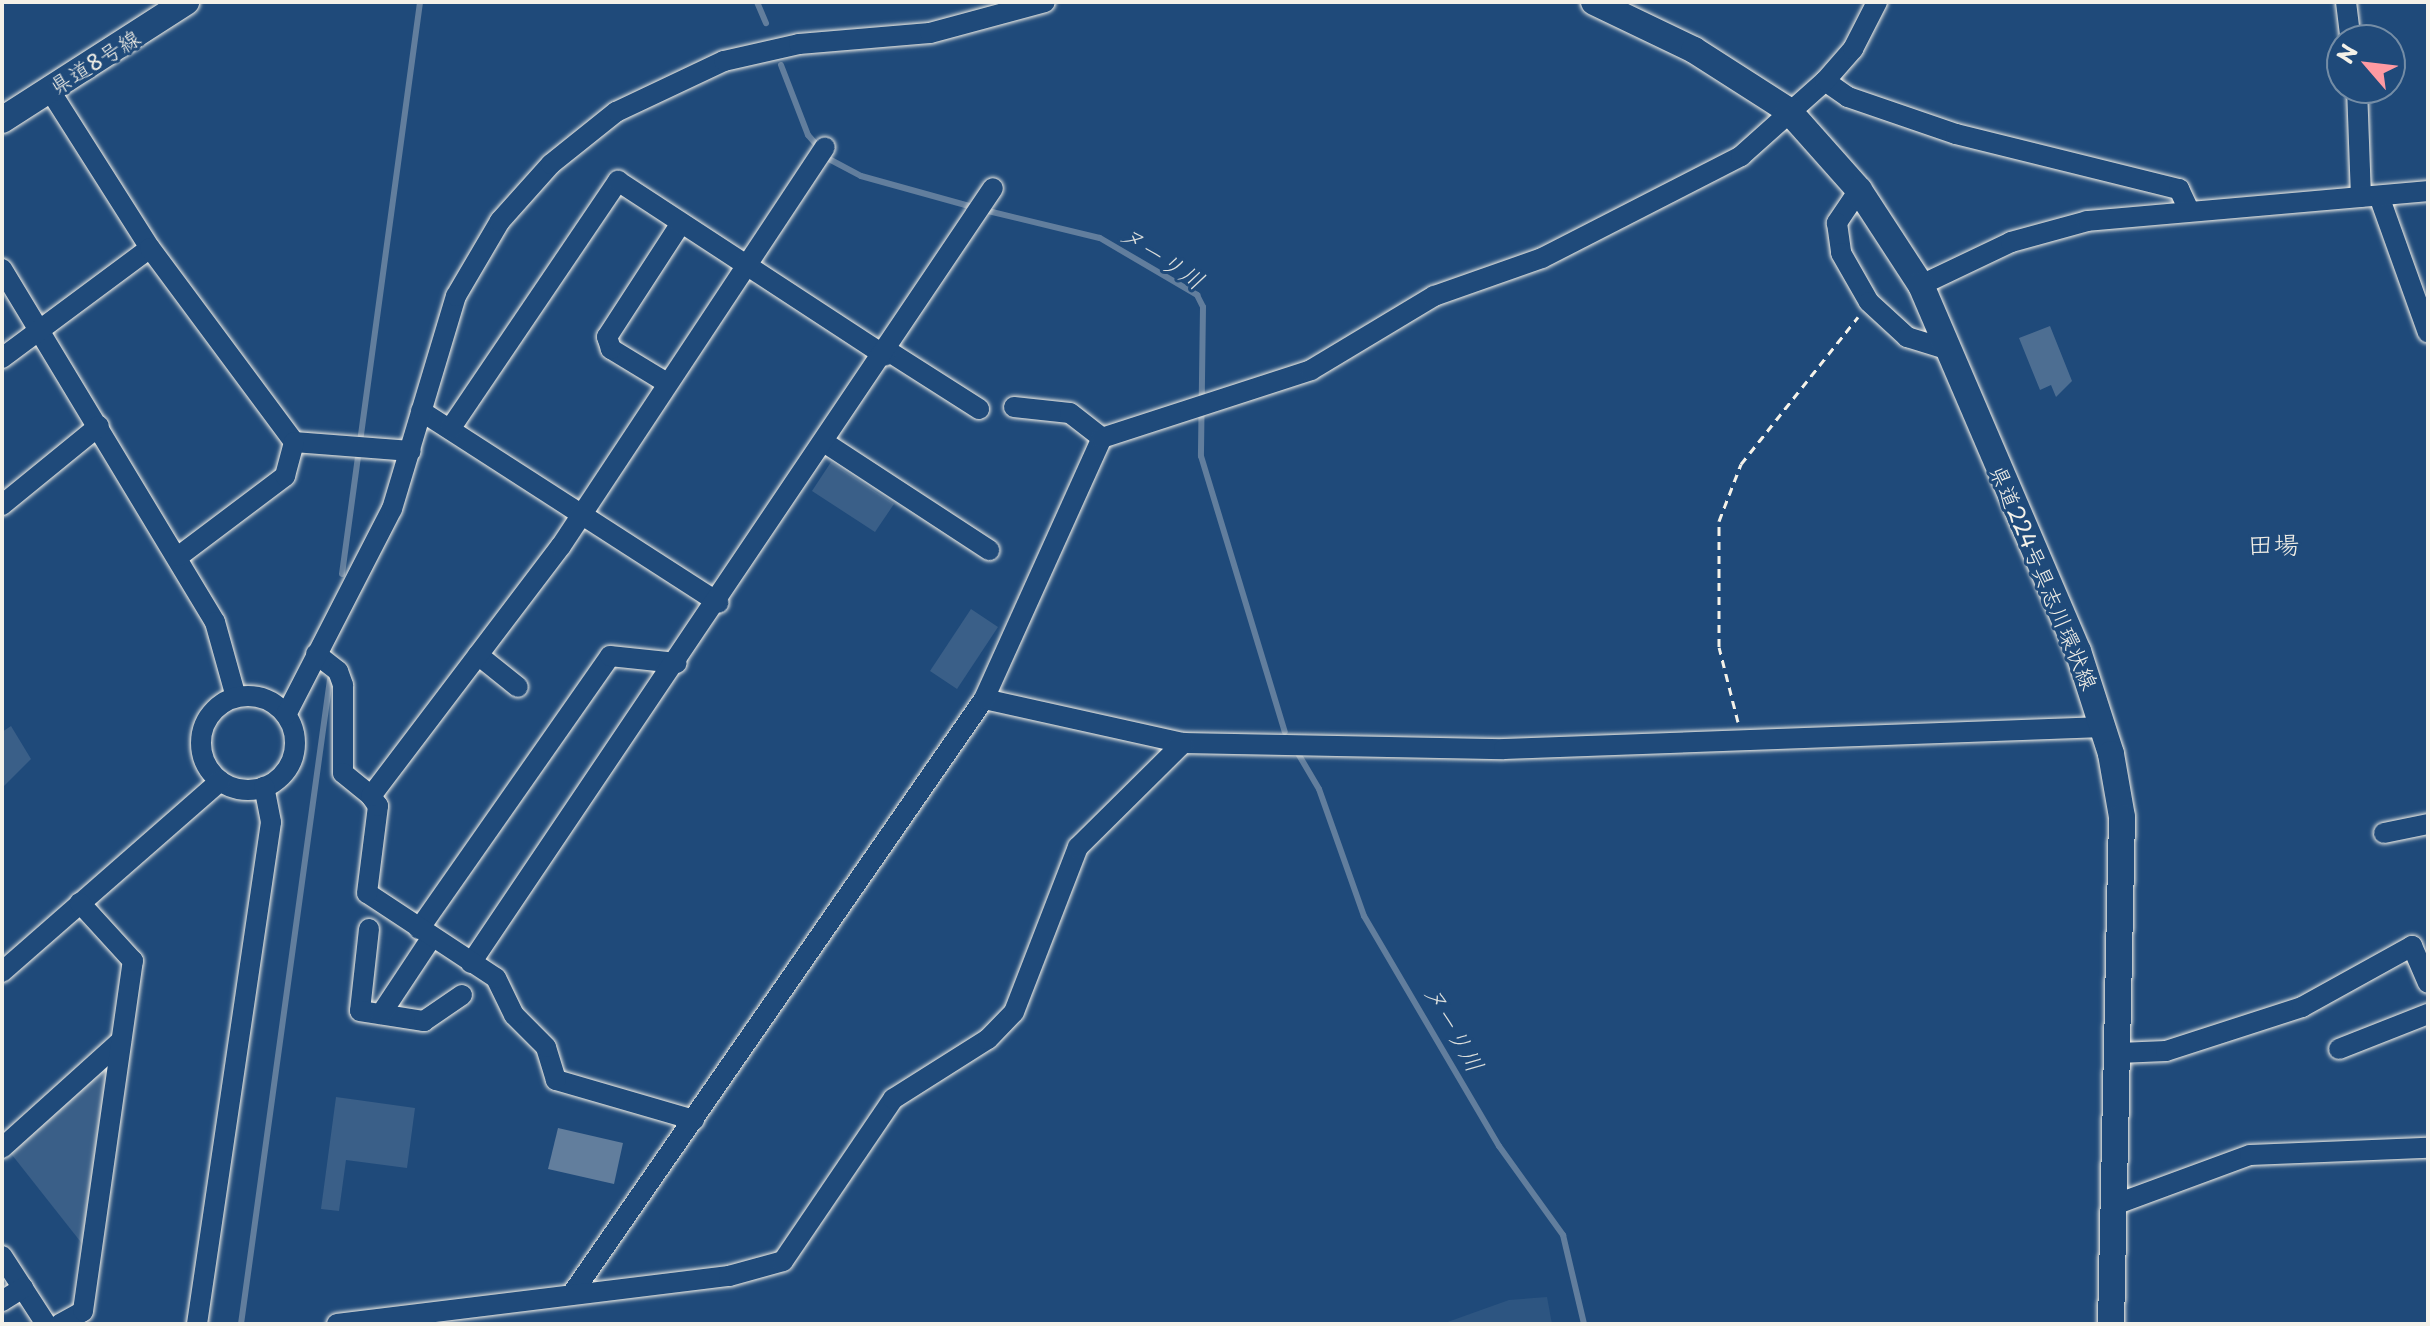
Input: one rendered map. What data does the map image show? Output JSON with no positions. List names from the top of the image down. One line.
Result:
{"streets":{"main road":["県道8号線","県道224号具志川環状線"]},"districts":["田場"],"water":["ヌーリ川"],"north":"top left"}
